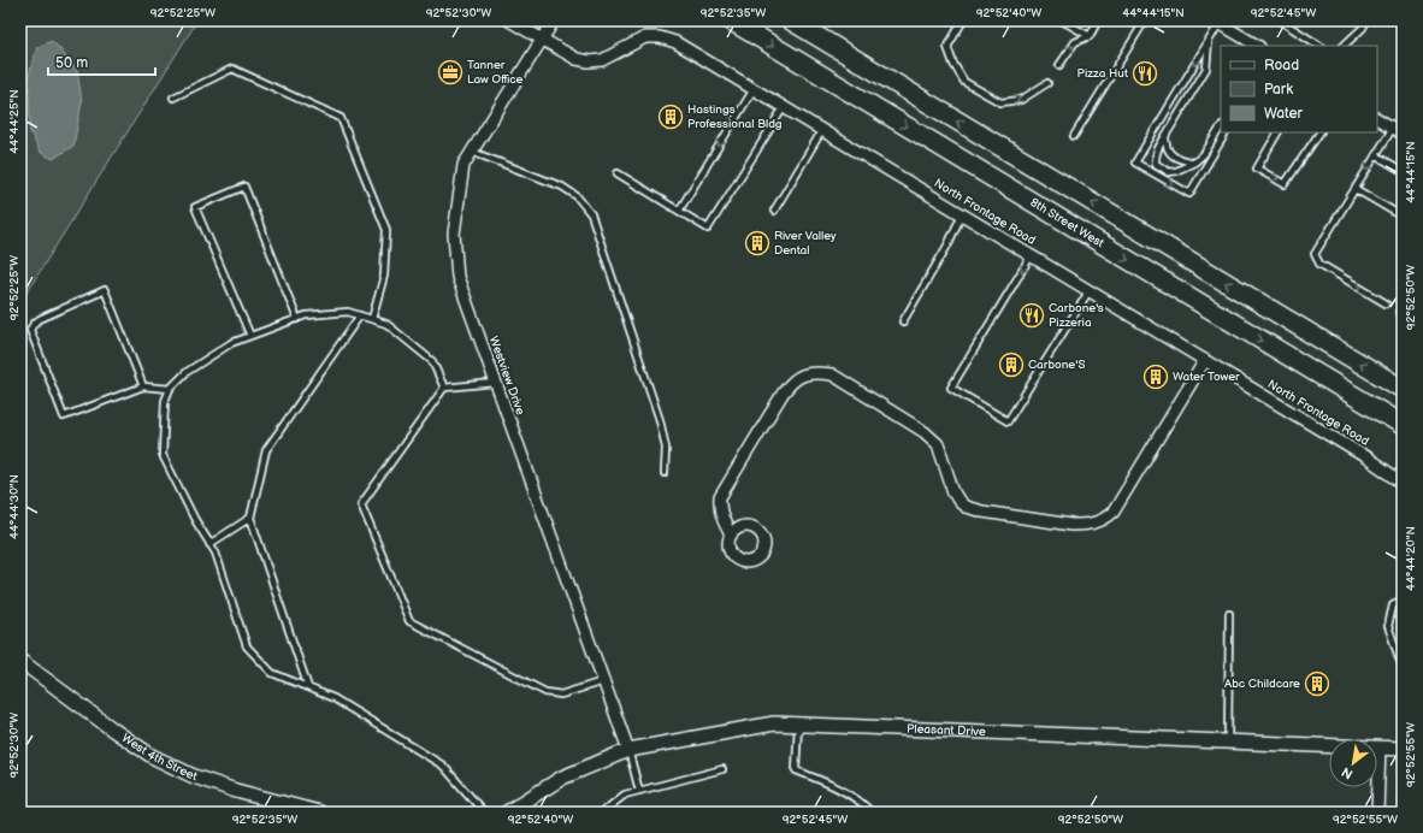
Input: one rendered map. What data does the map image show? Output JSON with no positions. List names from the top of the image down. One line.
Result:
{"streets":{"highway":["8th Street West"],"street":["North Frontage Road","Westview Drive","Pleasant Drive","West 4th Street"]},"crossings":[["North Frontage Road","Westview Drive"],["Westview Drive","Pleasant Drive"]],"places":{"office":["Tanner Law Office"],"restaurant":["Pizza Hut","Carbone's Pizzeria"],"building":["Hastings Professional Bldg","River Valley Dental","Carbone'S","Water Tower","Abc Childcare"]},"legend":["Road","Park","Water"],"scale_bar":"50 m","north":"bottom left","coordinates":["92°52'25\"W","92°52'30\"W","92°52'35\"W","92°52'40\"W","44°44'15\"N","92°52'45\"W","44°44'25\"N","92°52'50\"W","44°44'30\"N","44°44'20\"N","92°52'55\"W"]}
